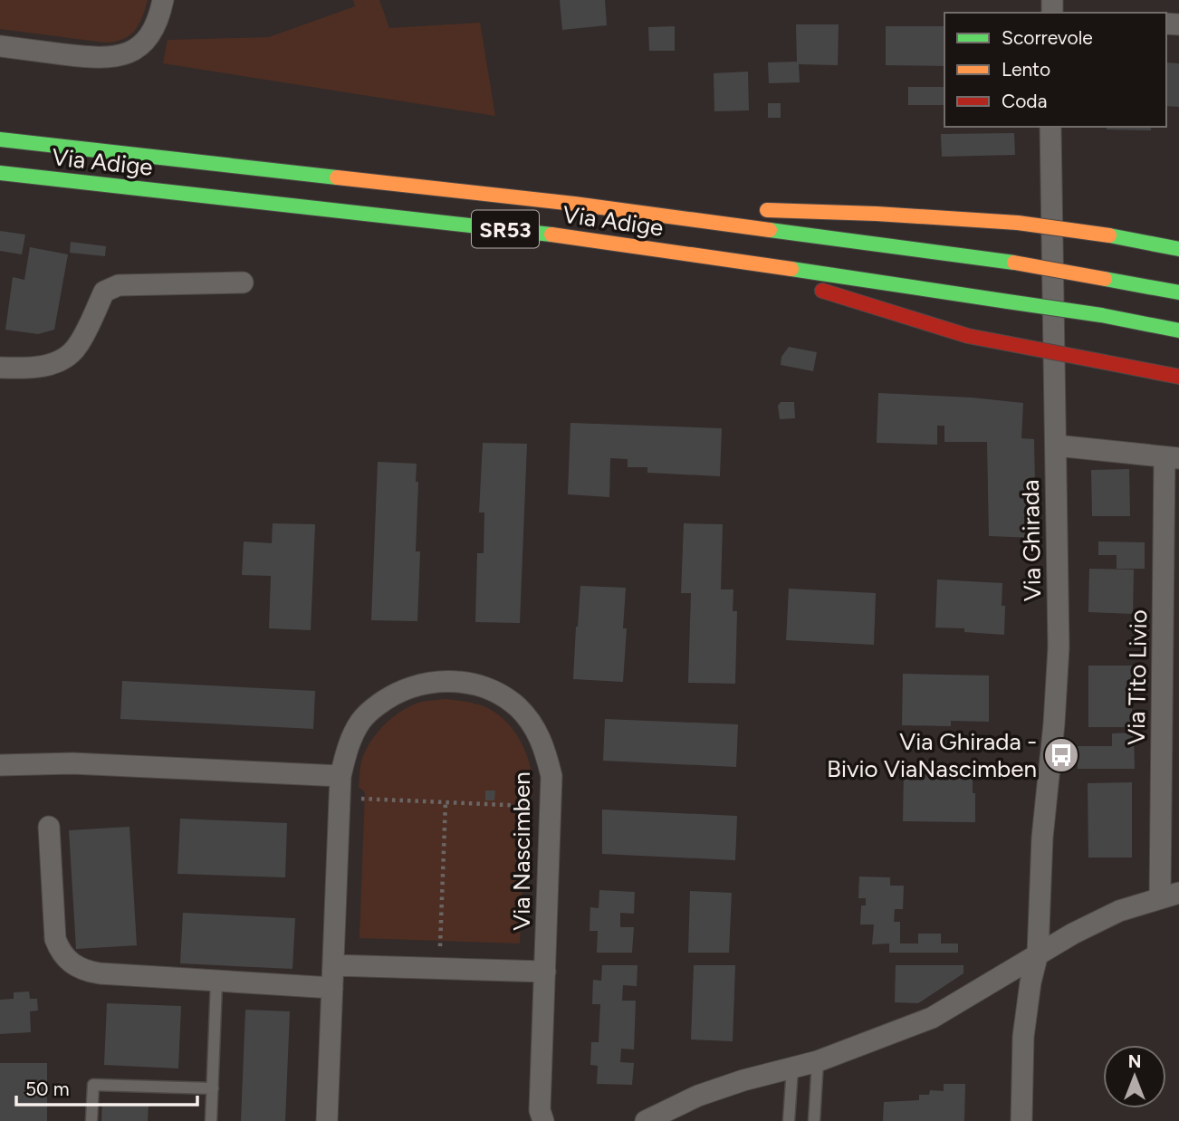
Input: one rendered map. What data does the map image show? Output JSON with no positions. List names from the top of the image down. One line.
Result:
{"streets":{"highway":["Via Adige","SR53"],"street":["Via Ghirada","Via Tito Livio","Via Nascimben"]},"places":{"bus stop":["Via Ghirada - Bivio ViaNascimben"]},"legend":["Scorrevole","Lento","Coda"],"scale_bar":"50 m","north":"top"}
